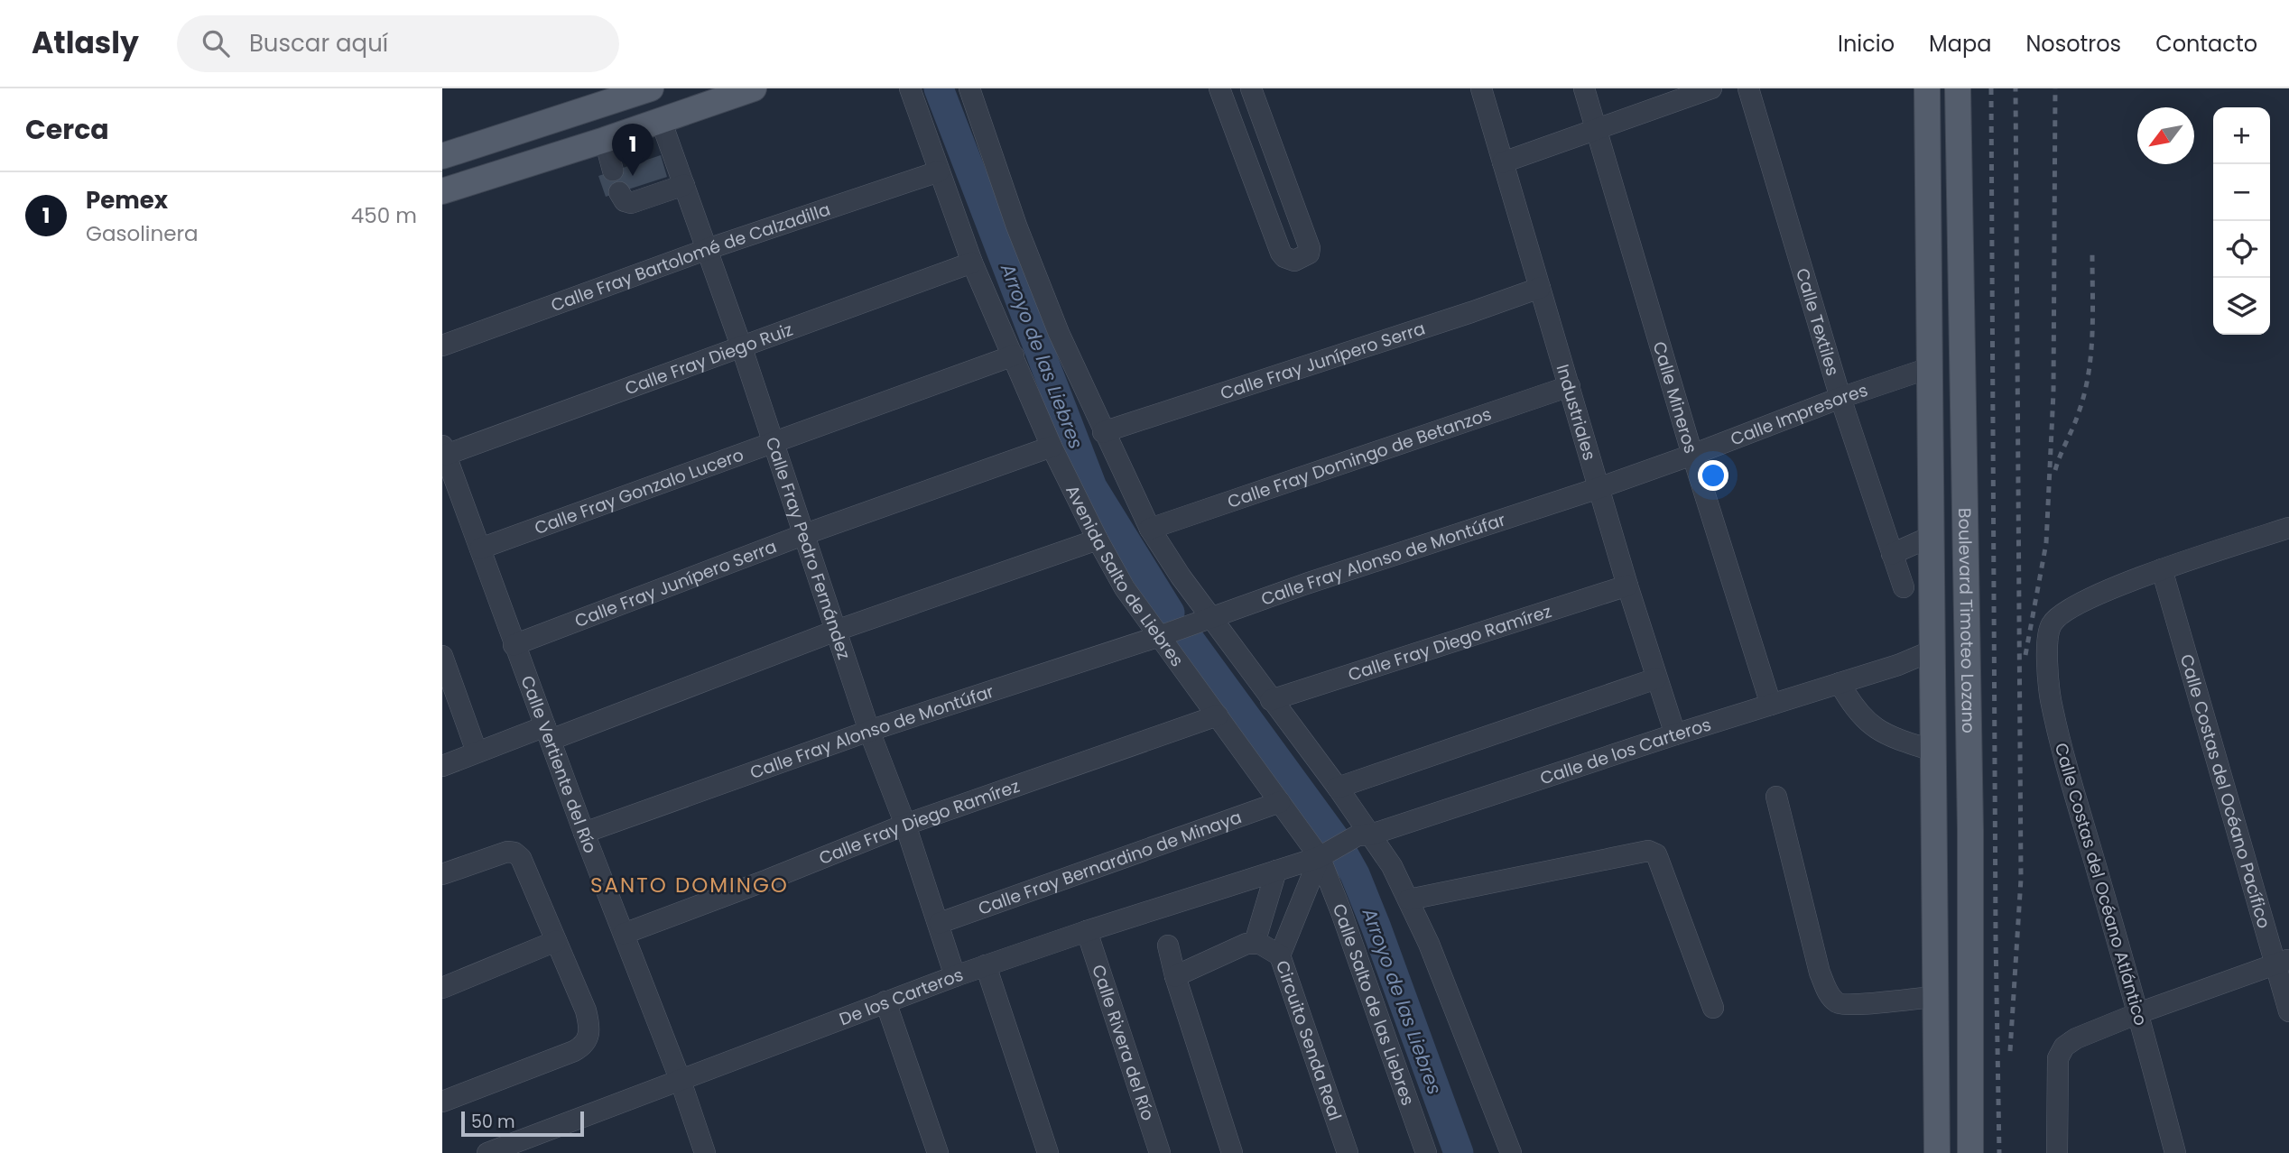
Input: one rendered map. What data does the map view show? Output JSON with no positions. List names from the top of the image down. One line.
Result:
{"streets":{"main road":["Boulevard Timoteo Lozano"],"street":["Calle Fray Bartolomé de Calzadilla","Calle Textiles","Calle Fray Diego Ruiz","Calle Fray Junípero Serra","Calle Mineros","Industriales","Calle Impresores","Calle Fray Domingo de Betanzos","Calle Fray Gonzalo Lucero","Calle Fray Pedro Fernández","Calle Fray Alonso de Montúfar","Avenida Salto de Liebres","Calle Fray Diego Ramírez","Calle de los Carteros","Calle Vertiente del Río","Calle Costas del Océano Pacífico","Calle Fray Bernardino de Minaya","Calle Costas del Océano Atlántico","De los Carteros","Calle Salto de las Liebres","Circuito Senda Real","Calle Rivera del Río"]},"crossings":[["Calle Fray Bartolomé de Calzadilla","Calle Fray Pedro Fernández"],["Calle Fray Bartolomé de Calzadilla","Avenida Salto de Liebres"],["Calle Textiles","Calle Impresores"],["Calle Fray Diego Ruiz","Calle Fray Pedro Fernández"],["Calle Fray Diego Ruiz","Avenida Salto de Liebres"],["Calle Fray Diego Ruiz","Calle Vertiente del Río"],["Calle Fray Junípero Serra","Industriales"],["Calle Fray Junípero Serra","Calle Fray Pedro Fernández"],["Calle Fray Junípero Serra","Avenida Salto de Liebres"],["Calle Fray Junípero Serra","Calle Vertiente del Río"],["Calle Mineros","Calle Impresores"],["Calle Mineros","Calle de los Carteros"],["Industriales","Calle Impresores"],["Industriales","Calle Fray Domingo de Betanzos"],["Industriales","Calle Fray Alonso de Montúfar"],["Industriales","Calle Fray Diego Ramírez"],["Industriales","Calle de los Carteros"],["Calle Impresores","Calle Fray Alonso de Montúfar"],["Calle Impresores","Boulevard Timoteo Lozano"],["Calle Fray Gonzalo Lucero","Calle Fray Pedro Fernández"],["Calle Fray Gonzalo Lucero","Avenida Salto de Liebres"],["Calle Fray Gonzalo Lucero","Calle Vertiente del Río"],["Calle Fray Pedro Fernández","Calle Fray Alonso de Montúfar"],["Calle Fray Pedro Fernández","Calle Fray Diego Ramírez"],["Calle Fray Pedro Fernández","Calle Fray Bernardino de Minaya"],["Calle Fray Pedro Fernández","De los Carteros"],["Calle Fray Alonso de Montúfar","Avenida Salto de Liebres"],["Calle Fray Alonso de Montúfar","Calle Vertiente del Río"],["Avenida Salto de Liebres","Calle Fray Diego Ramírez"],["Avenida Salto de Liebres","Calle de los Carteros"],["Avenida Salto de Liebres","Calle Fray Bernardino de Minaya"],["Avenida Salto de Liebres","De los Carteros"],["Avenida Salto de Liebres","Calle Salto de las Liebres"],["Avenida Salto de Liebres","Circuito Senda Real"],["Boulevard Timoteo Lozano","Calle de los Carteros"],["Calle Fray Diego Ramírez","Calle Vertiente del Río"],["Calle de los Carteros","De los Carteros"],["Calle de los Carteros","Calle Salto de las Liebres"],["Calle de los Carteros","Circuito Senda Real"],["Calle Vertiente del Río","De los Carteros"],["Calle Costas del Océano Pacífico","Calle Costas del Océano Atlántico"],["De los Carteros","Calle Salto de las Liebres"],["De los Carteros","Circuito Senda Real"],["De los Carteros","Calle Rivera del Río"],["Calle Salto de las Liebres","Circuito Senda Real"]],"districts":["SANTO DOMINGO"],"water":["Arroyo de las Liebres"],"scale_bar":"50 m","north":"bottom left","page":{"header":"Atlasly","search":"Buscar aquí","nav":["Inicio","Mapa","Nosotros","Contacto"],"heading":"Cerca","map_buttons":["+","−"],"pins":"1","list":[{"mark":"1","name":"Pemex","note":"Gasolinera","value":"450 m"}],"scale":"50 m"}}
